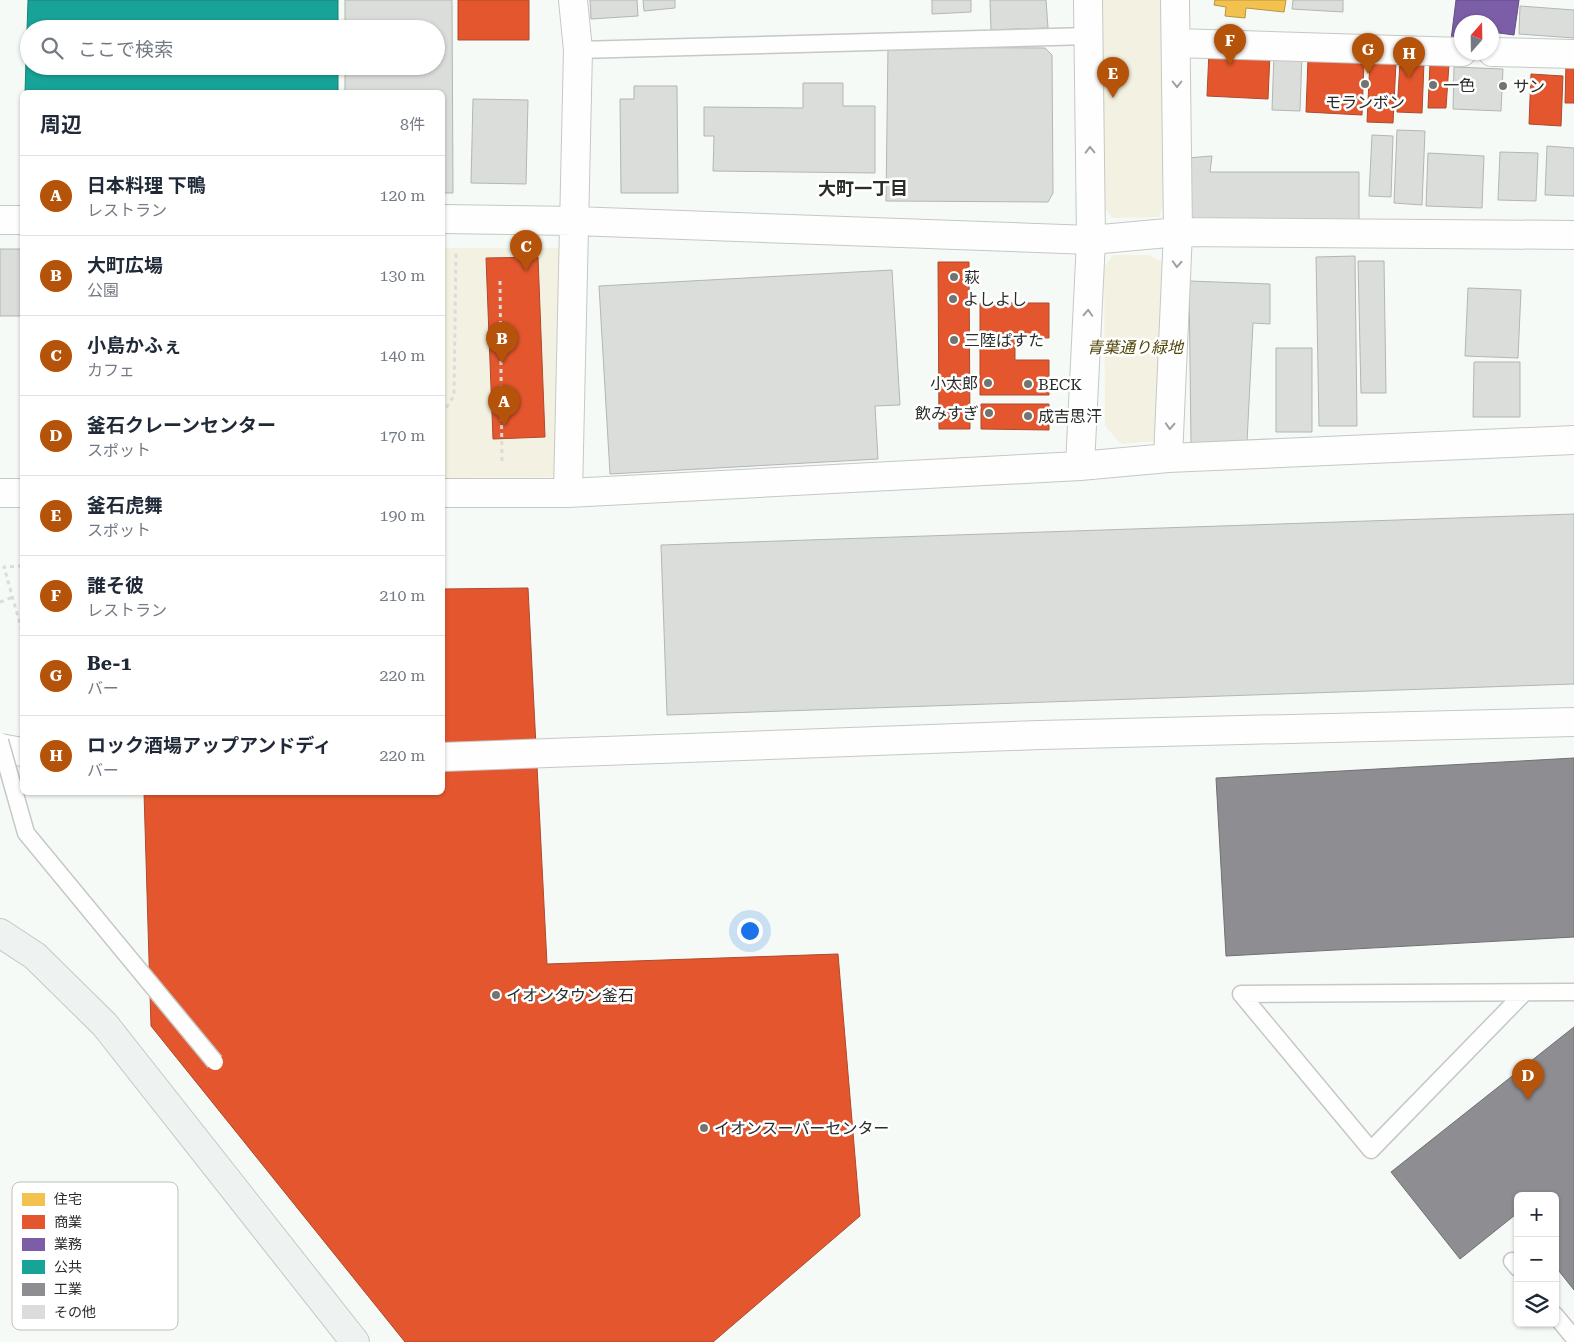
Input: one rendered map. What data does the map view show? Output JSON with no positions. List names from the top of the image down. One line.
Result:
{"districts":["大町一丁目"],"parks":["青葉通り緑地"],"places":["モランボン","一色","サン","萩","よしよし","三陸ぱすた","小太郎","BECK","飲みすぎ","成吉思汗","イオンタウン釜石","イオンスーパーセンター"],"legend":["住宅","商業","業務","公共","工業","その他"],"north":"top","page":{"search":"ここで検索","pins":["F","G","H","E","C","B","A","D"],"heading":["周辺","8件"],"list":[{"mark":"A","name":"日本料理 下鴨","note":"レストラン","value":"120 m"},{"mark":"B","name":"大町広場","note":"公園","value":"130 m"},{"mark":"C","name":"小島かふぇ","note":"カフェ","value":"140 m"},{"mark":"D","name":"釜石クレーンセンター","note":"スポット","value":"170 m"},{"mark":"E","name":"釜石虎舞","note":"スポット","value":"190 m"},{"mark":"F","name":"誰そ彼","note":"レストラン","value":"210 m"},{"mark":"G","name":"Be-1","note":"バー","value":"220 m"},{"mark":"H","name":"ロック酒場アップアンドディ","note":"バー","value":"220 m"}],"map_buttons":["+","−"]}}
